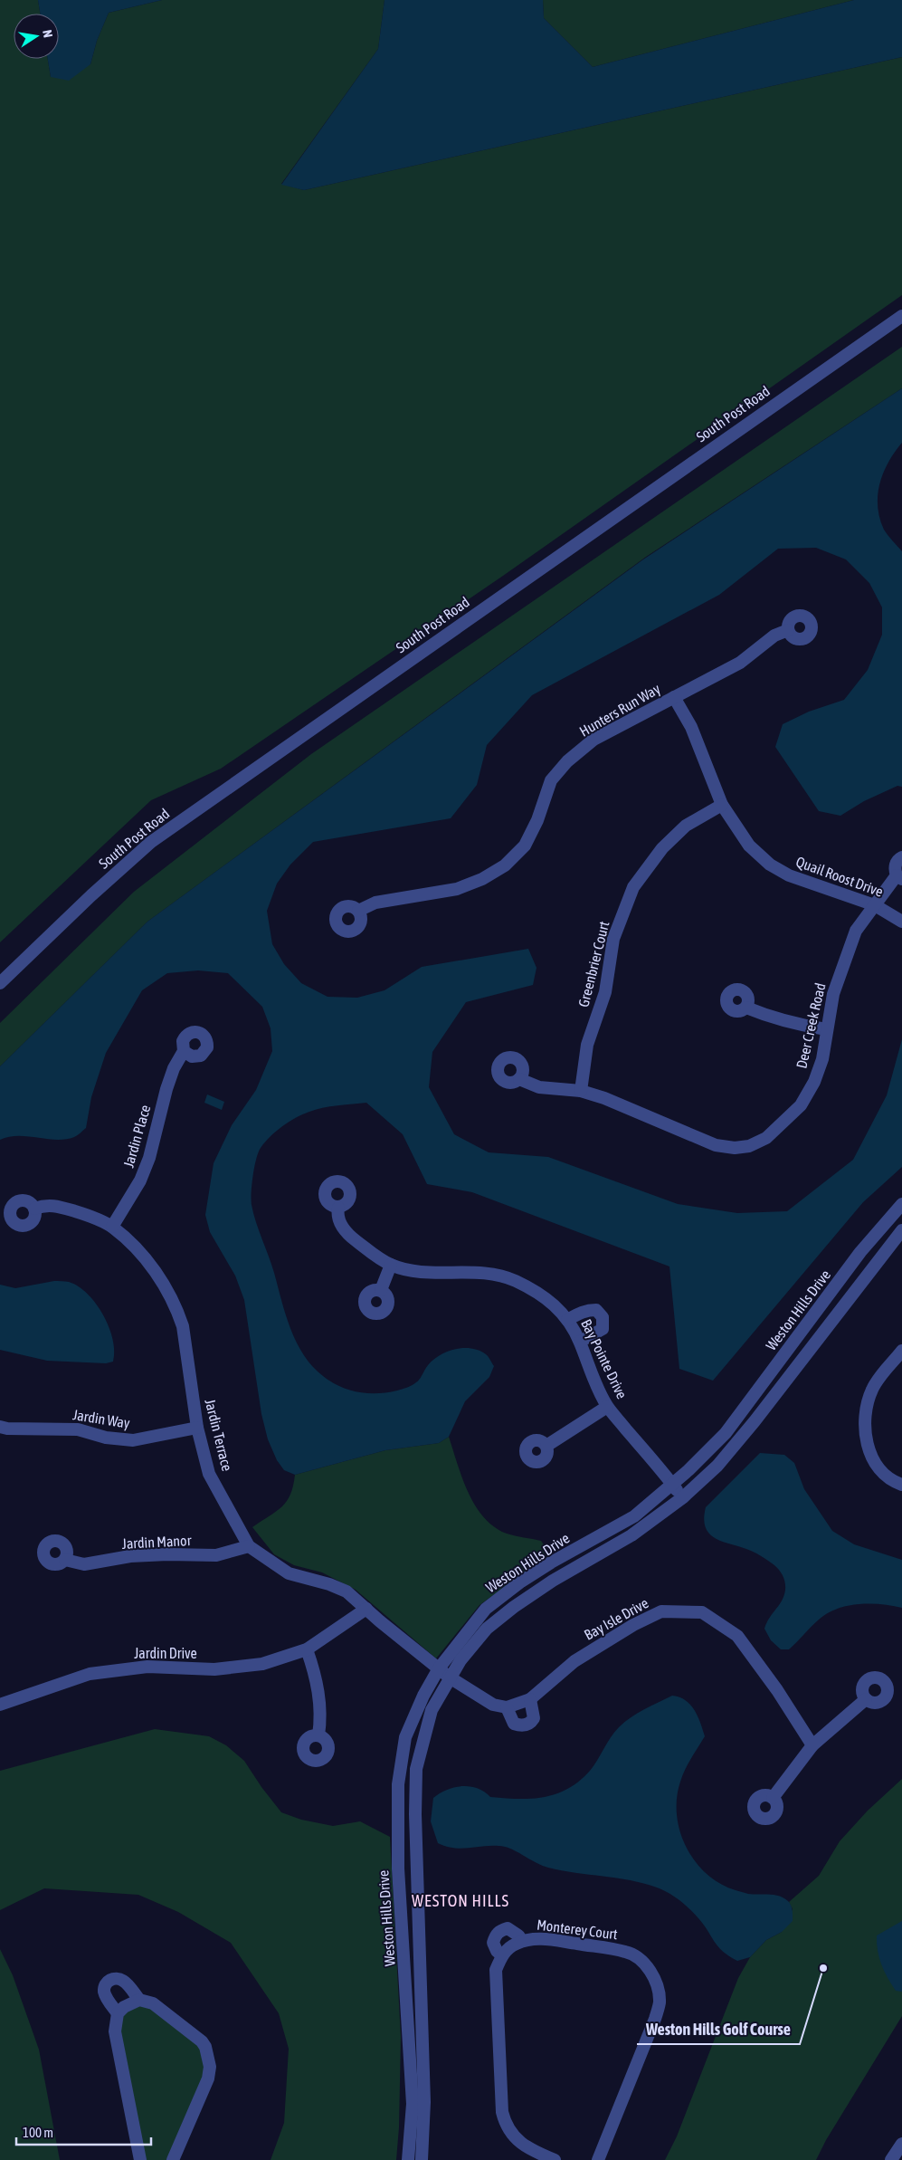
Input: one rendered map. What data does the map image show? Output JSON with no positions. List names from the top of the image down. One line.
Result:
{"streets":{"street":["South Post Road","Hunters Run Way","Quail Roost Drive","Greenbrier Court","Deer Creek Road","Jardin Place","Weston Hills Drive","Bay Pointe Drive","Jardin Way","Jardin Terrace","Jardin Manor","Bay Isle Drive","Jardin Drive","Monterey Court"]},"crossings":[["Hunters Run Way","Quail Roost Drive"],["Quail Roost Drive","Greenbrier Court"],["Quail Roost Drive","Deer Creek Road"],["Greenbrier Court","Deer Creek Road"],["Jardin Place","Jardin Terrace"],["Weston Hills Drive","Bay Pointe Drive"],["Weston Hills Drive","Jardin Terrace"],["Jardin Way","Jardin Terrace"],["Jardin Terrace","Jardin Manor"],["Jardin Terrace","Jardin Drive"]],"districts":["WESTON HILLS"],"places":["Weston Hills Golf Course"],"scale_bar":"100 m","north":"right"}
